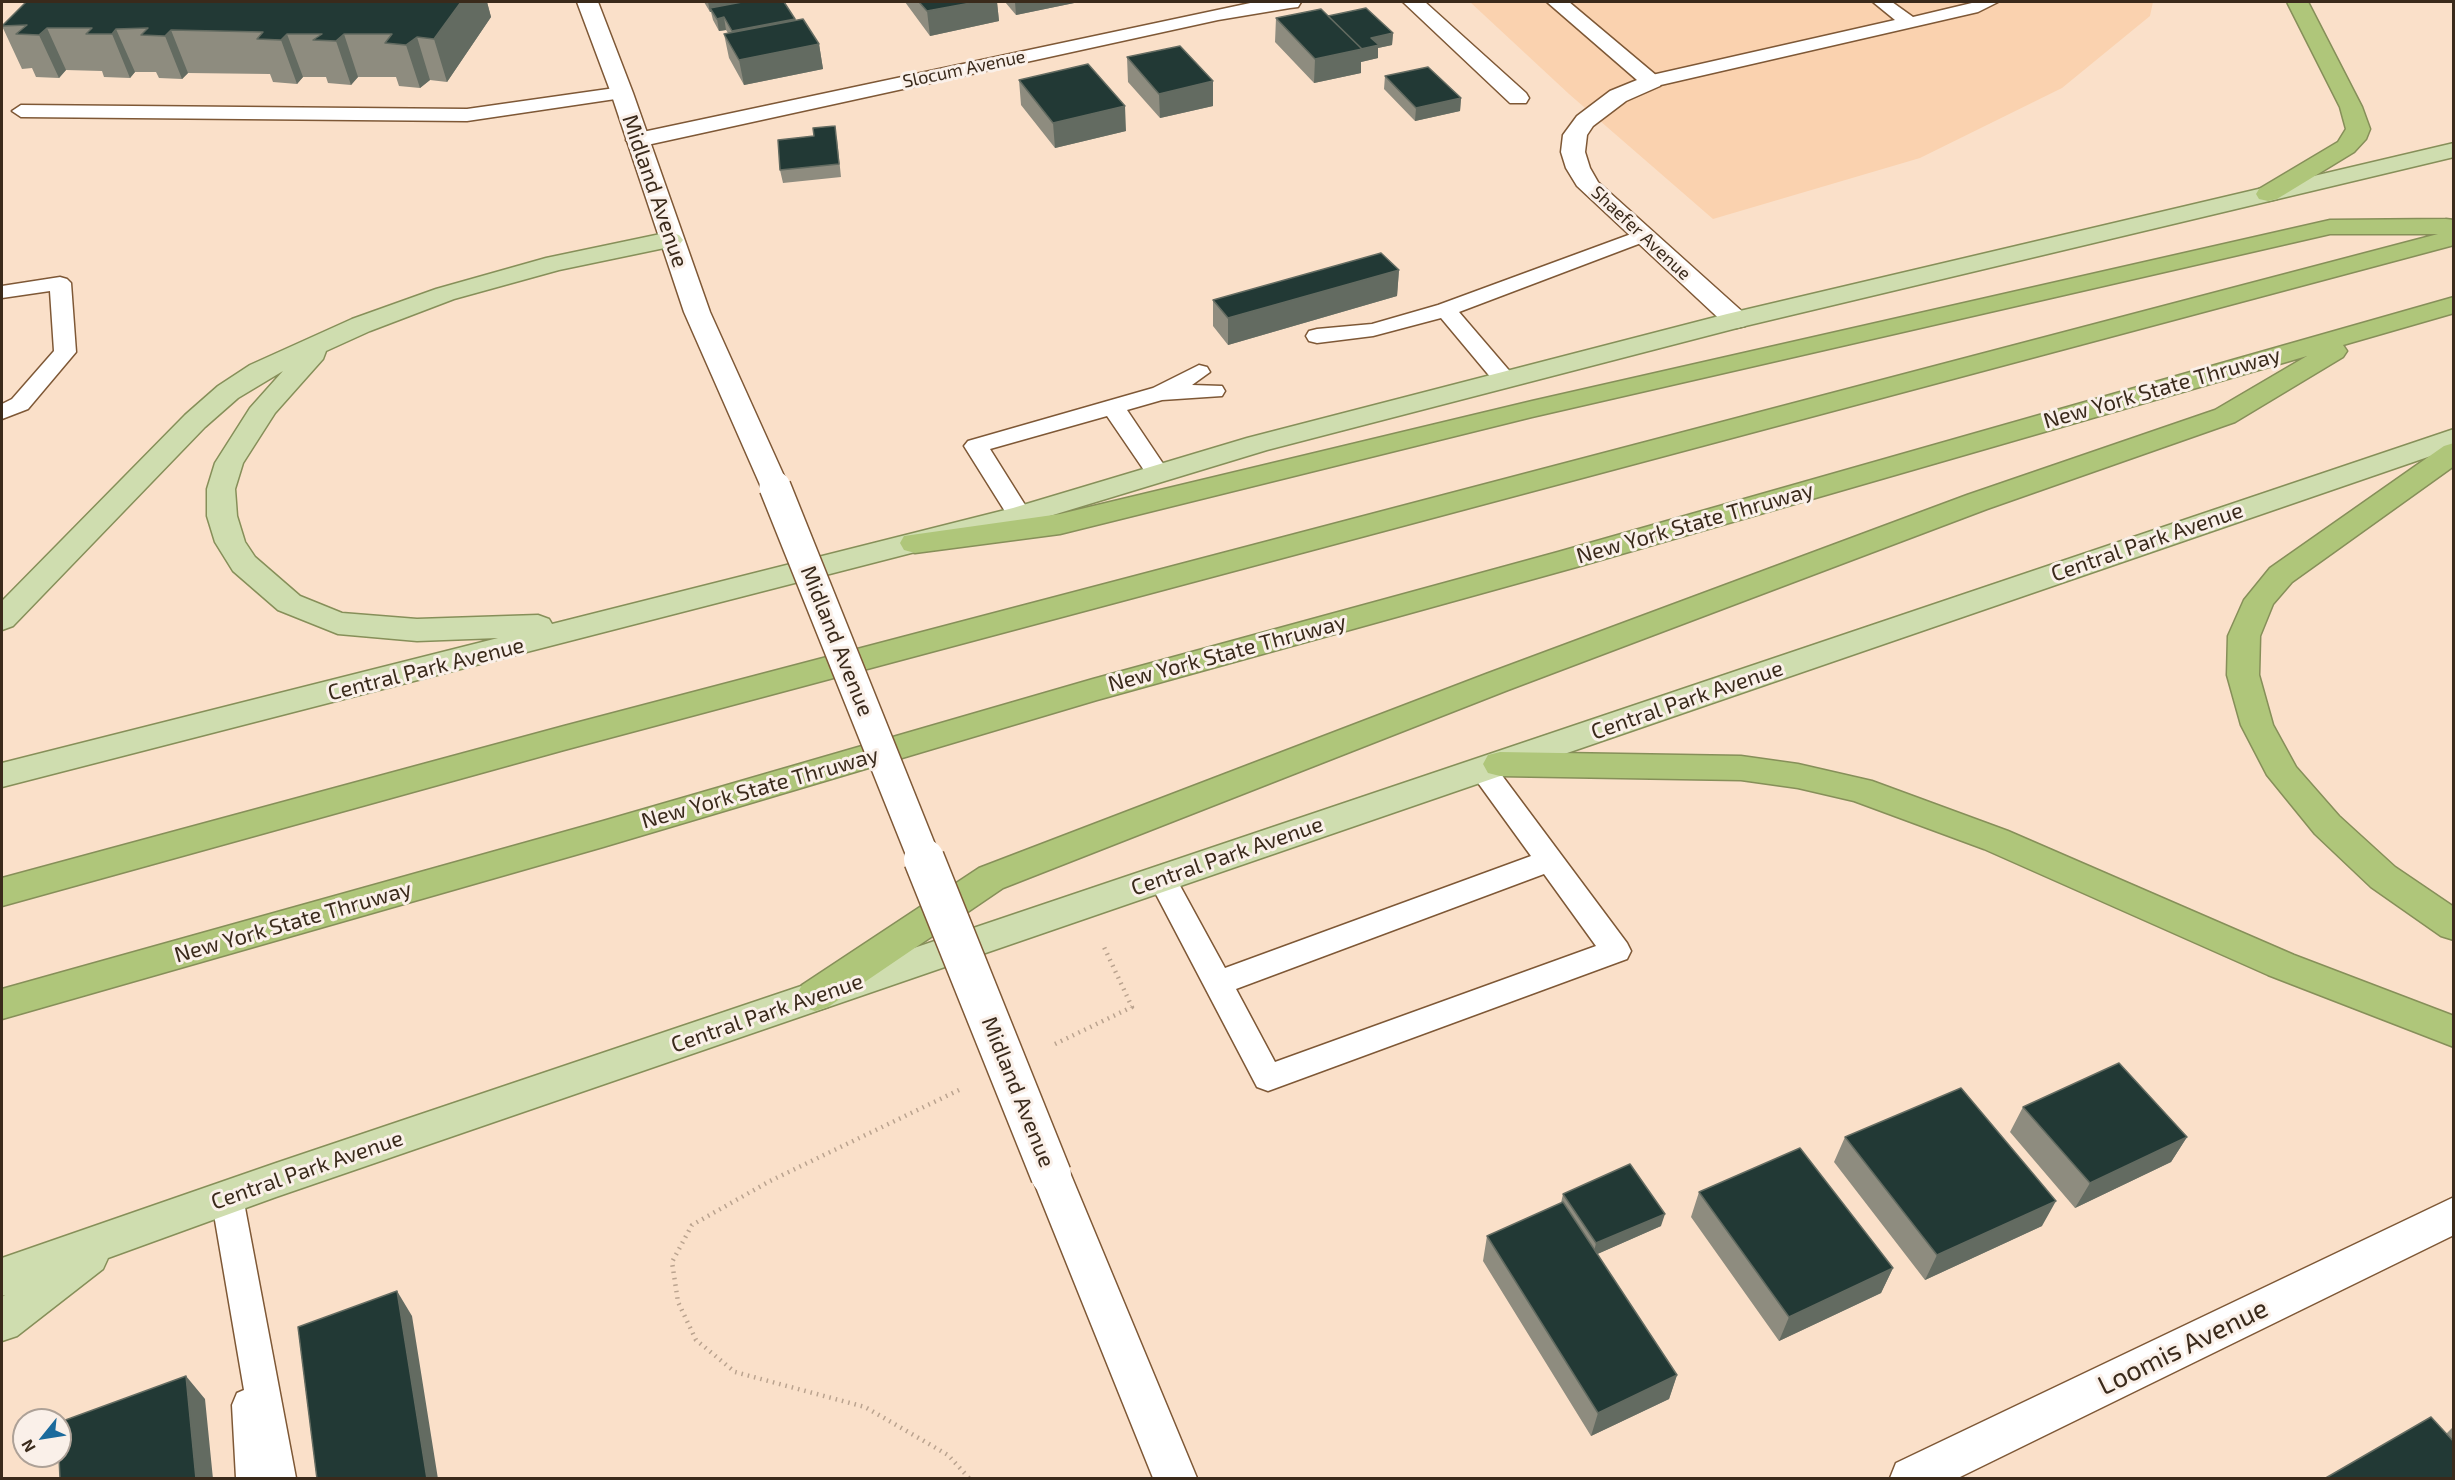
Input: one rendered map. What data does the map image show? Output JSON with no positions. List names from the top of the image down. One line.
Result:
{"streets":{"highway":["New York State Thruway"],"main road":["Central Park Avenue"],"street":["Slocum Avenue","Midland Avenue","Shaefer Avenue","Loomis Avenue"]},"crossings":[["Slocum Avenue","Midland Avenue"],["Shaefer Avenue","Central Park Avenue"]],"north":"bottom left"}
